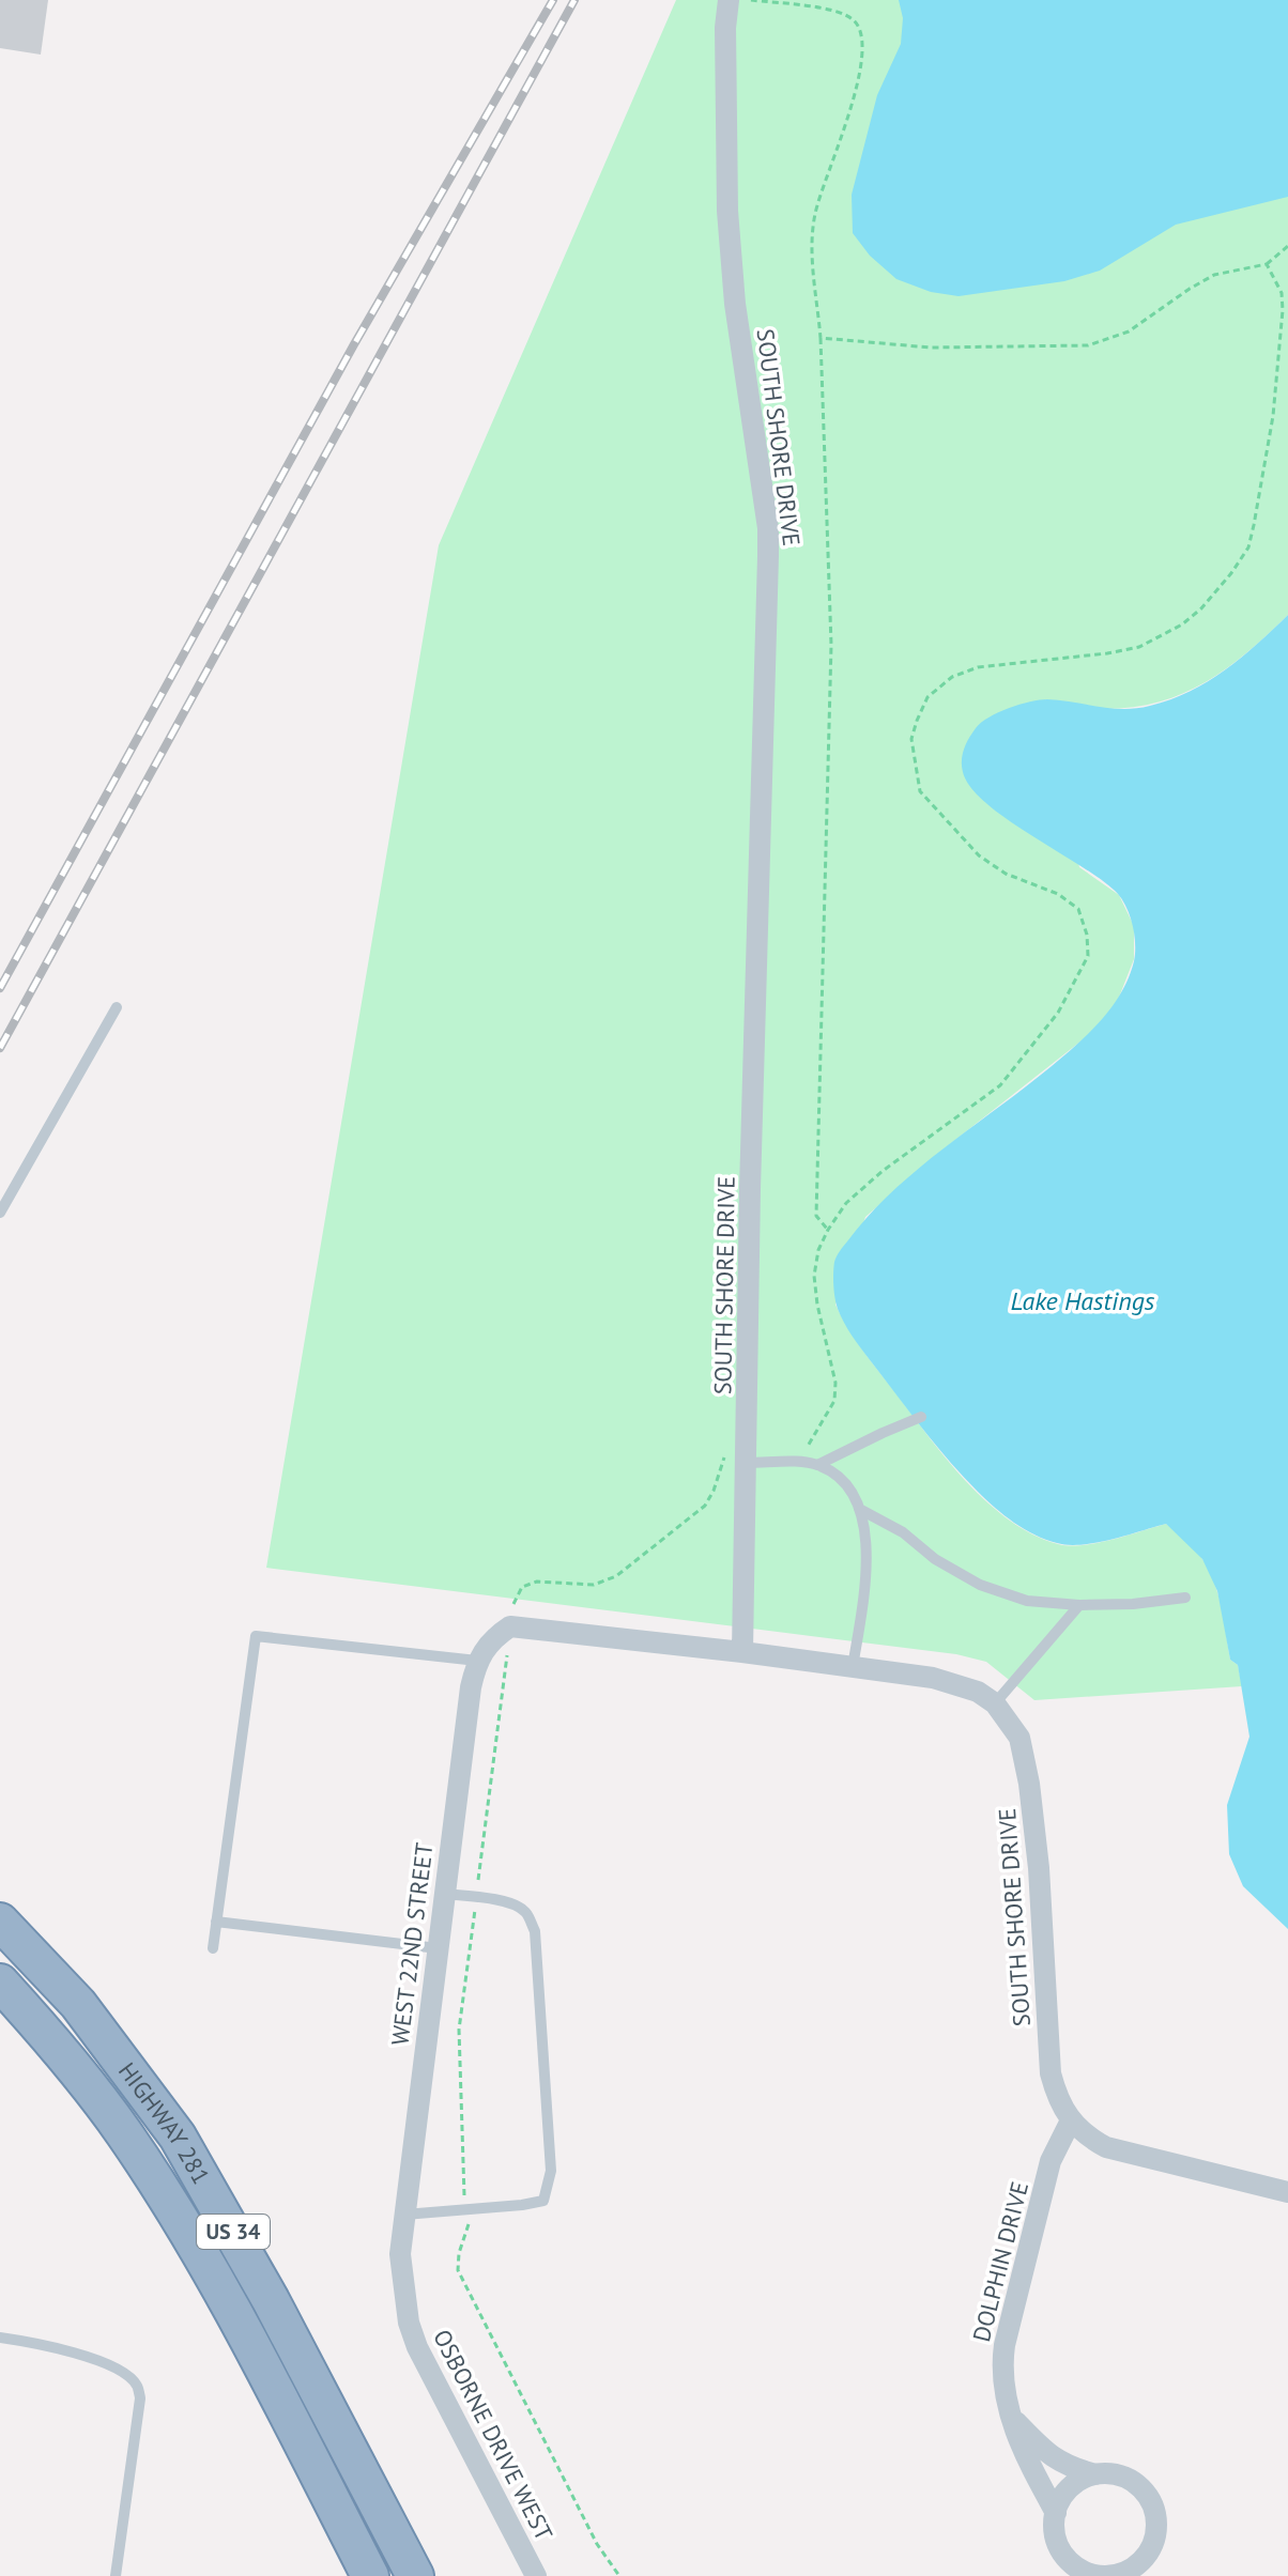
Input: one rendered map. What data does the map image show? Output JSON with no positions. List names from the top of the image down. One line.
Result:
{"streets":{"highway":["HIGHWAY 281","US 34"],"street":["SOUTH SHORE DRIVE","WEST 22ND STREET","DOLPHIN DRIVE","OSBORNE DRIVE WEST"]},"crossings":[["SOUTH SHORE DRIVE","DOLPHIN DRIVE"],["WEST 22ND STREET","OSBORNE DRIVE WEST"]],"water":["Lake Hastings"]}
